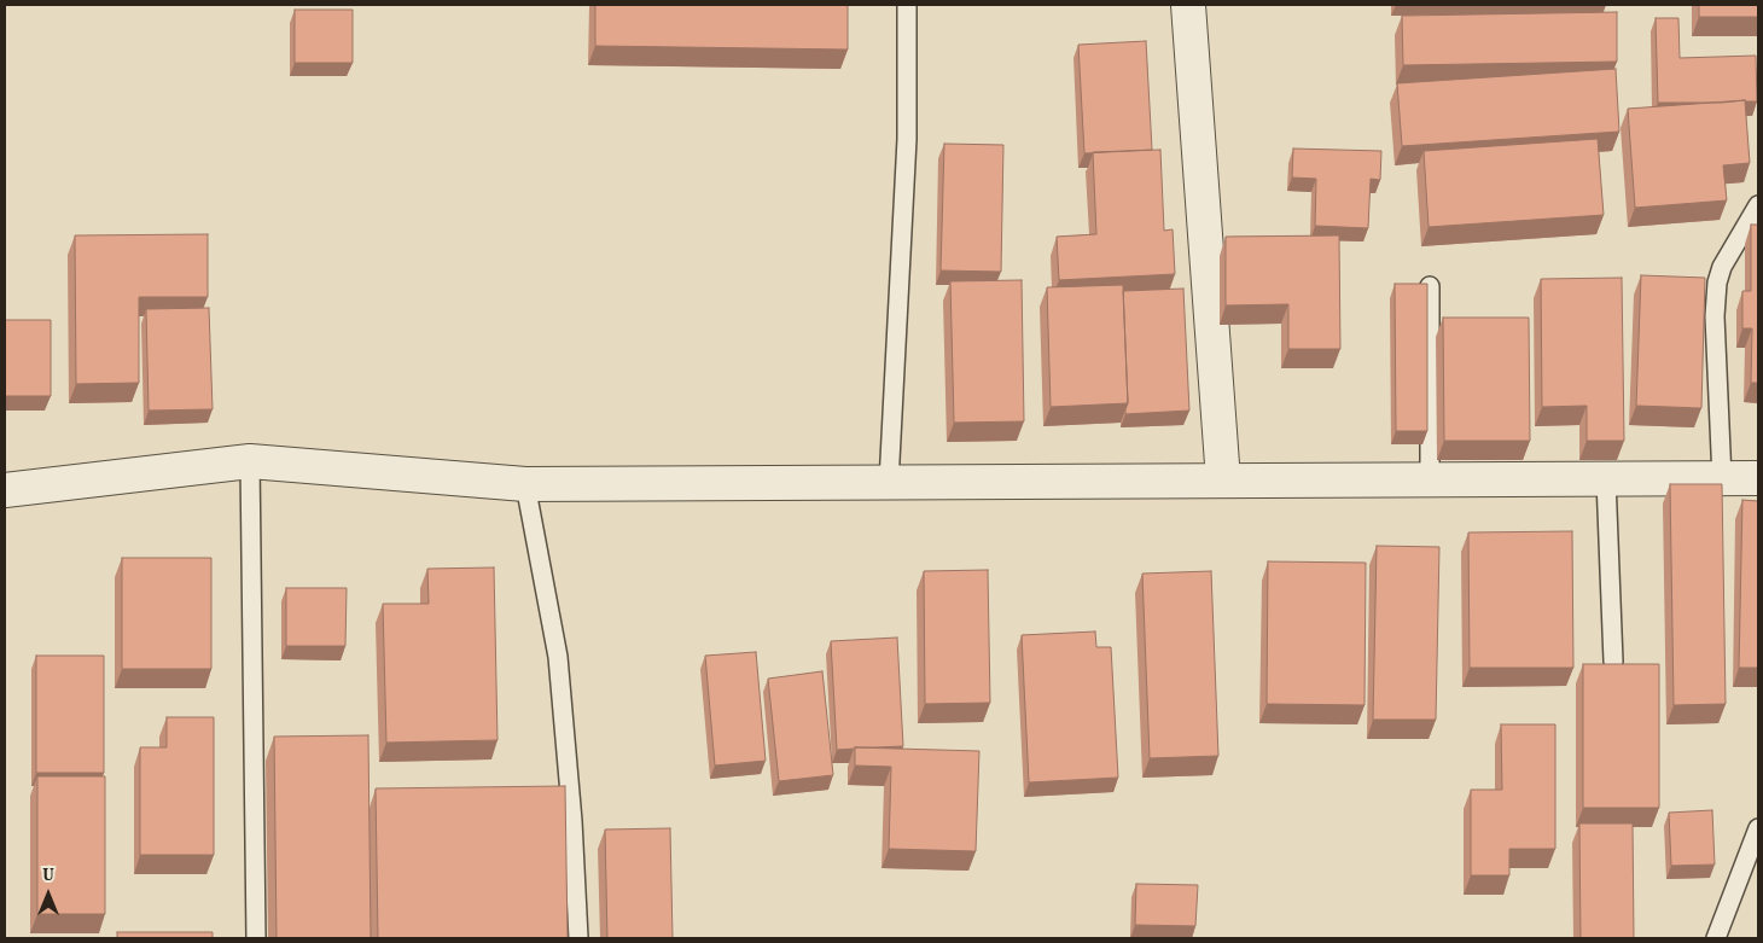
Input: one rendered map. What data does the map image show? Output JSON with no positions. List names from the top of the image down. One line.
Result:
{"north":"top"}
